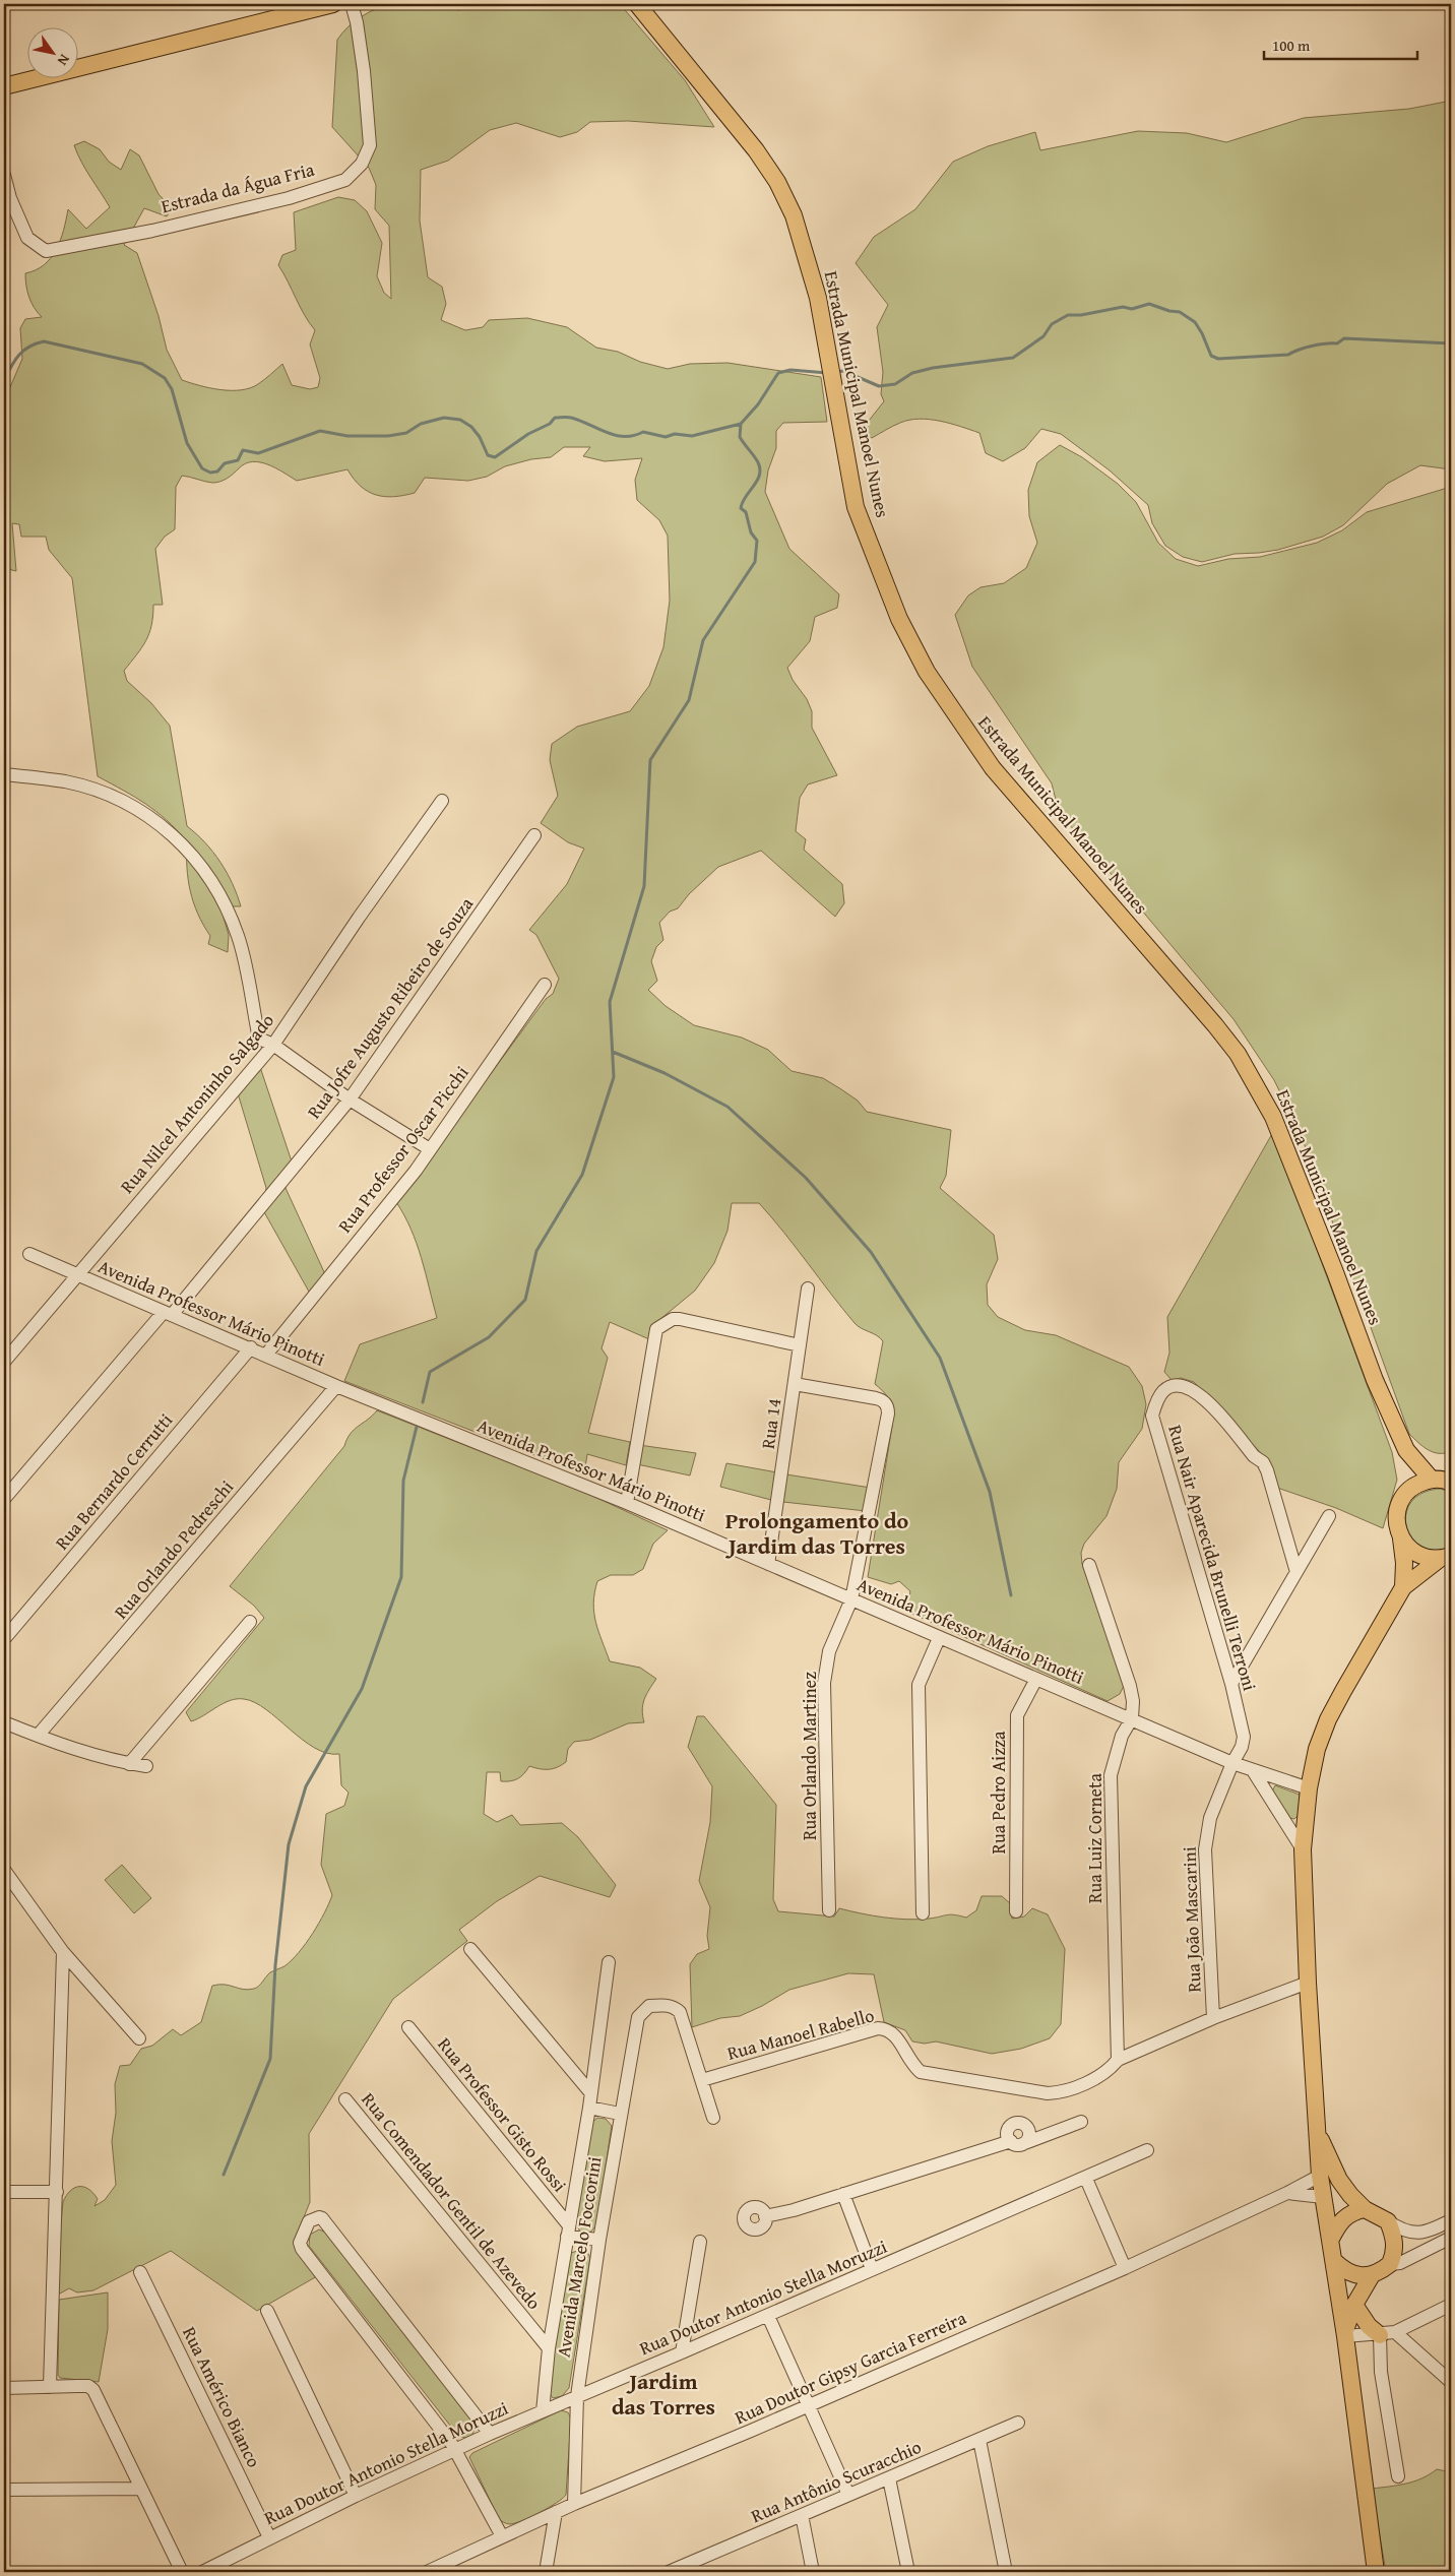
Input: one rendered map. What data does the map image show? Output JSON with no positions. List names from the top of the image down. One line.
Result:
{"streets":{"main road":["Estrada Municipal Manoel Nunes"],"street":["Estrada da Água Fria","Rua Jofre Augusto Ribeiro de Souza","Rua Nilcel Antoninho Salgado","Rua Professor Oscar Picchi","Avenida Professor Mário Pinotti","Rua 14","Rua Bernardo Cerrutti","Rua Orlando Pedreschi","Rua Nair Aparecida Brunelli Terroni","Rua Orlando Martinez","Rua Pedro Aizza","Rua Luiz Corneta","Rua João Mascarini","Rua Manoel Rabello","Rua Professor Gisto Rossi","Rua Comendador Gentil de Azevedo","Avenida Marcelo Foccorini","Rua Doutor Antonio Stella Moruzzi","Rua Doutor Gipsy Garcia Ferreira","Rua Américo Bianco","Rua Antônio Scuracchio"]},"crossings":[["Rua Jofre Augusto Ribeiro de Souza","Avenida Professor Mário Pinotti"],["Rua Nilcel Antoninho Salgado","Avenida Professor Mário Pinotti"],["Rua Professor Oscar Picchi","Avenida Professor Mário Pinotti"],["Avenida Professor Mário Pinotti","Rua 14"],["Avenida Professor Mário Pinotti","Rua Bernardo Cerrutti"],["Avenida Professor Mário Pinotti","Rua Orlando Pedreschi"],["Avenida Professor Mário Pinotti","Rua Nair Aparecida Brunelli Terroni"],["Avenida Professor Mário Pinotti","Rua Orlando Martinez"],["Avenida Professor Mário Pinotti","Rua Pedro Aizza"],["Avenida Professor Mário Pinotti","Rua Luiz Corneta"],["Avenida Professor Mário Pinotti","Rua João Mascarini"],["Rua 14","Rua Orlando Martinez"],["Rua Nair Aparecida Brunelli Terroni","Rua João Mascarini"],["Rua Luiz Corneta","Rua Manoel Rabello"],["Rua Manoel Rabello","Avenida Marcelo Foccorini"],["Rua Professor Gisto Rossi","Avenida Marcelo Foccorini"],["Rua Comendador Gentil de Azevedo","Avenida Marcelo Foccorini"],["Avenida Marcelo Foccorini","Rua Doutor Antonio Stella Moruzzi"],["Avenida Marcelo Foccorini","Rua Doutor Gipsy Garcia Ferreira"],["Rua Doutor Antonio Stella Moruzzi","Rua Américo Bianco"]],"districts":["Prolongamento do Jardim das Torres","Jardim das Torres"],"scale_bar":"100 m","north":"bottom right"}
